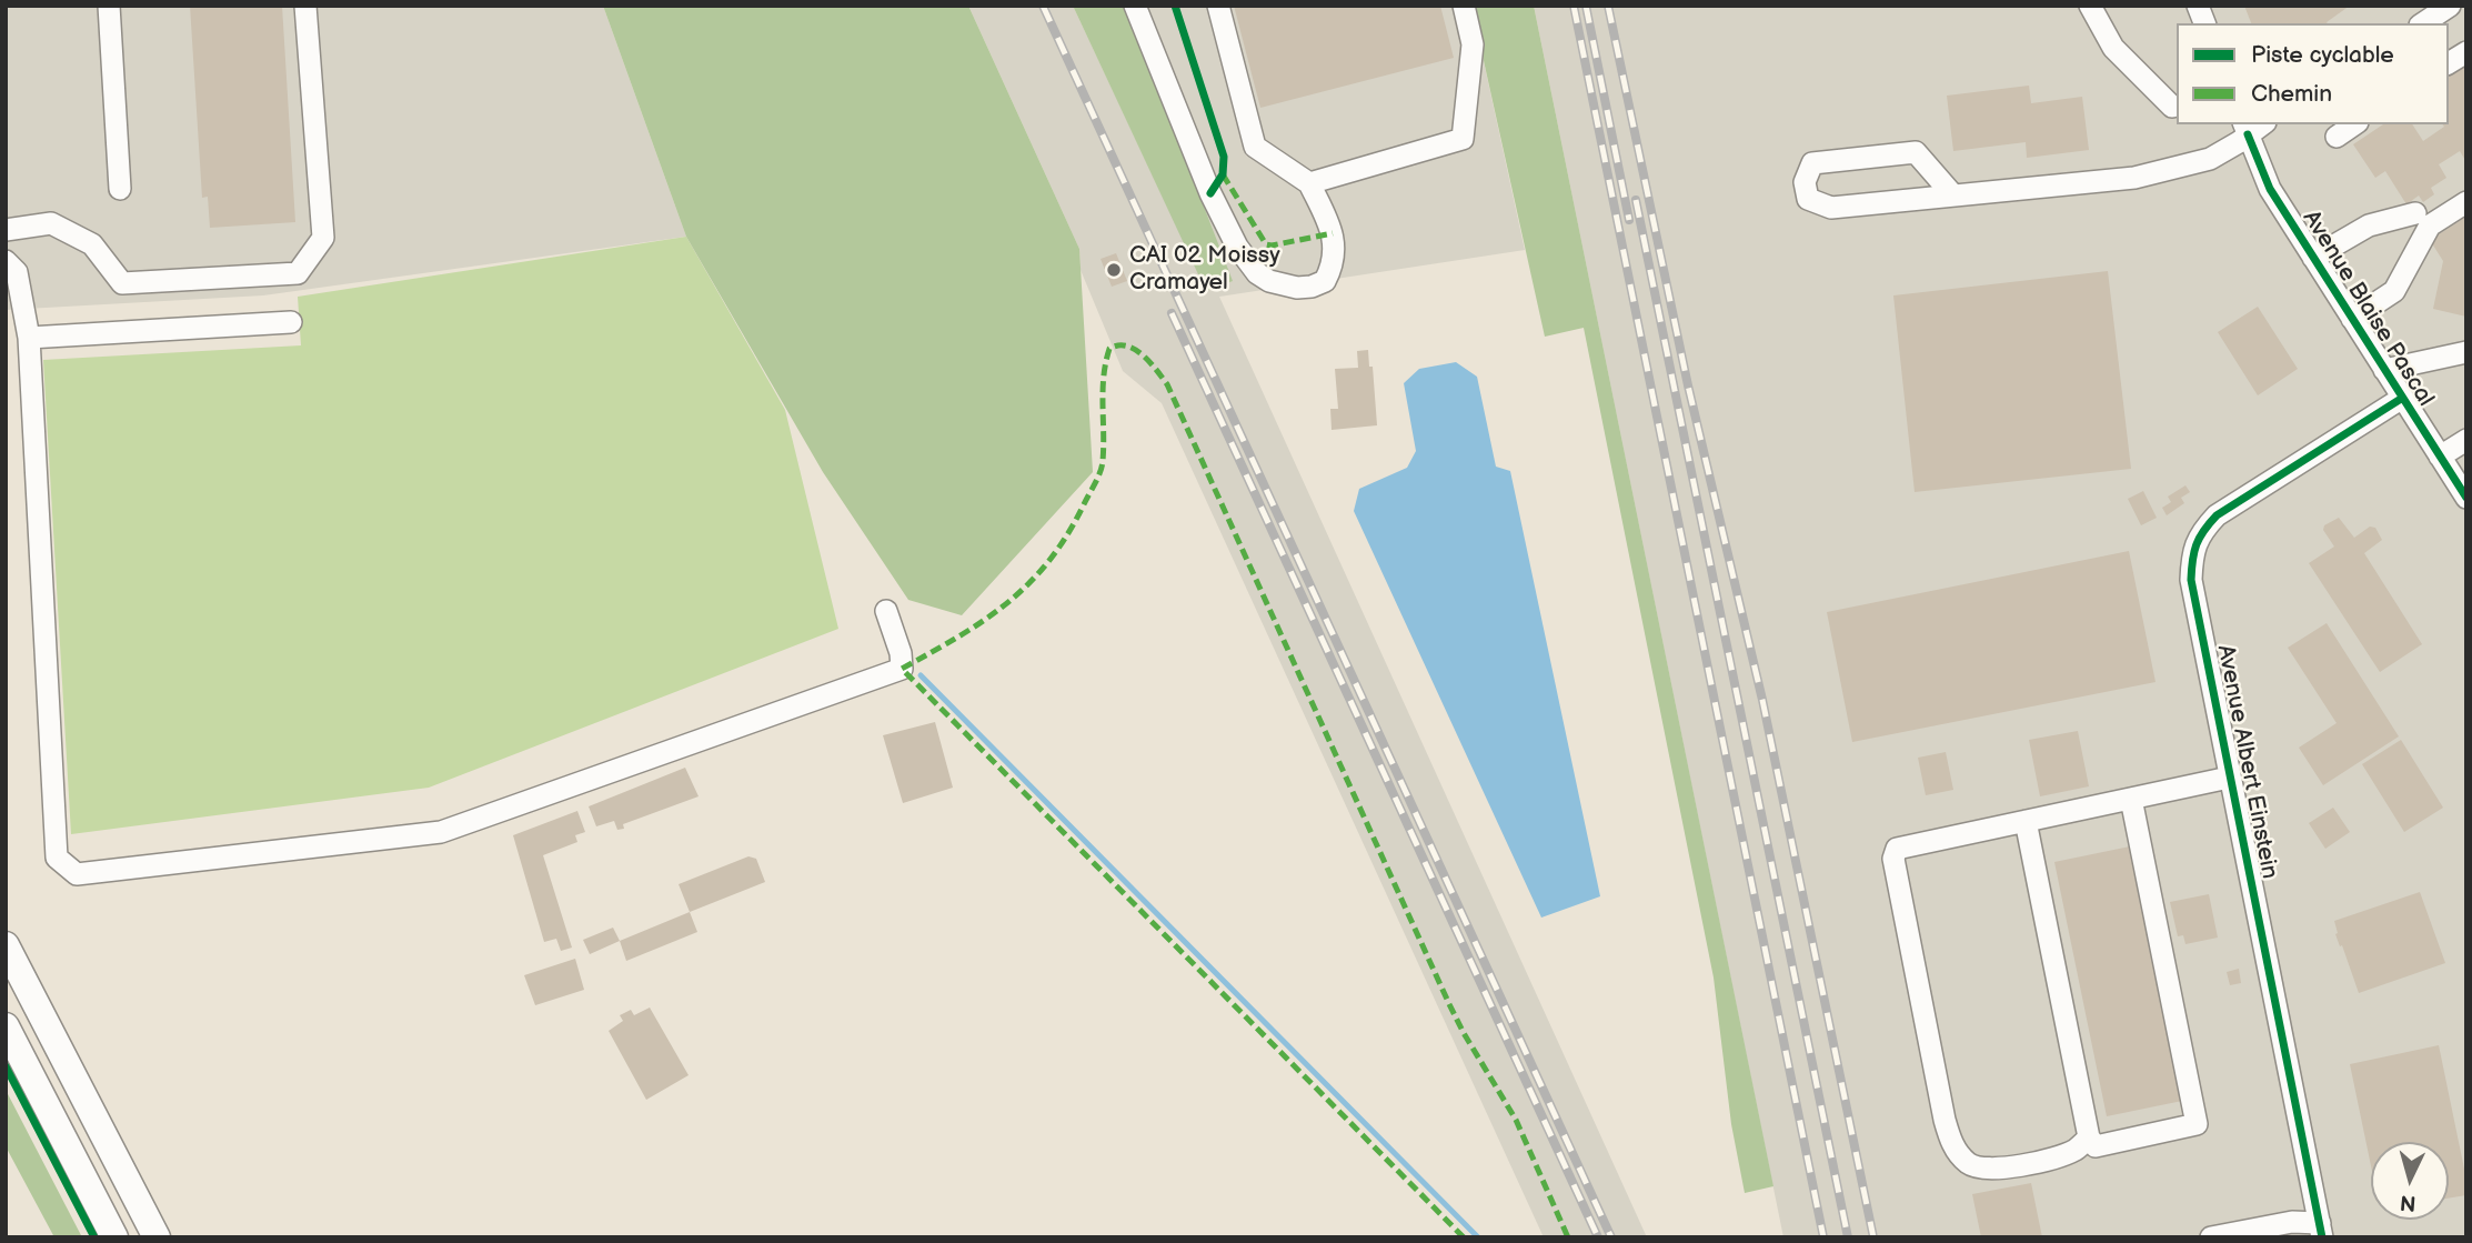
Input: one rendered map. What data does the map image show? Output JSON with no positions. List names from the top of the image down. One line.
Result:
{"streets":{"street":["Avenue Blaise Pascal","Avenue Albert Einstein"]},"crossings":[["Avenue Blaise Pascal","Avenue Albert Einstein"]],"places":["CAI 02 Moissy Cramayel"],"legend":["Piste cyclable","Chemin"],"north":"bottom"}
